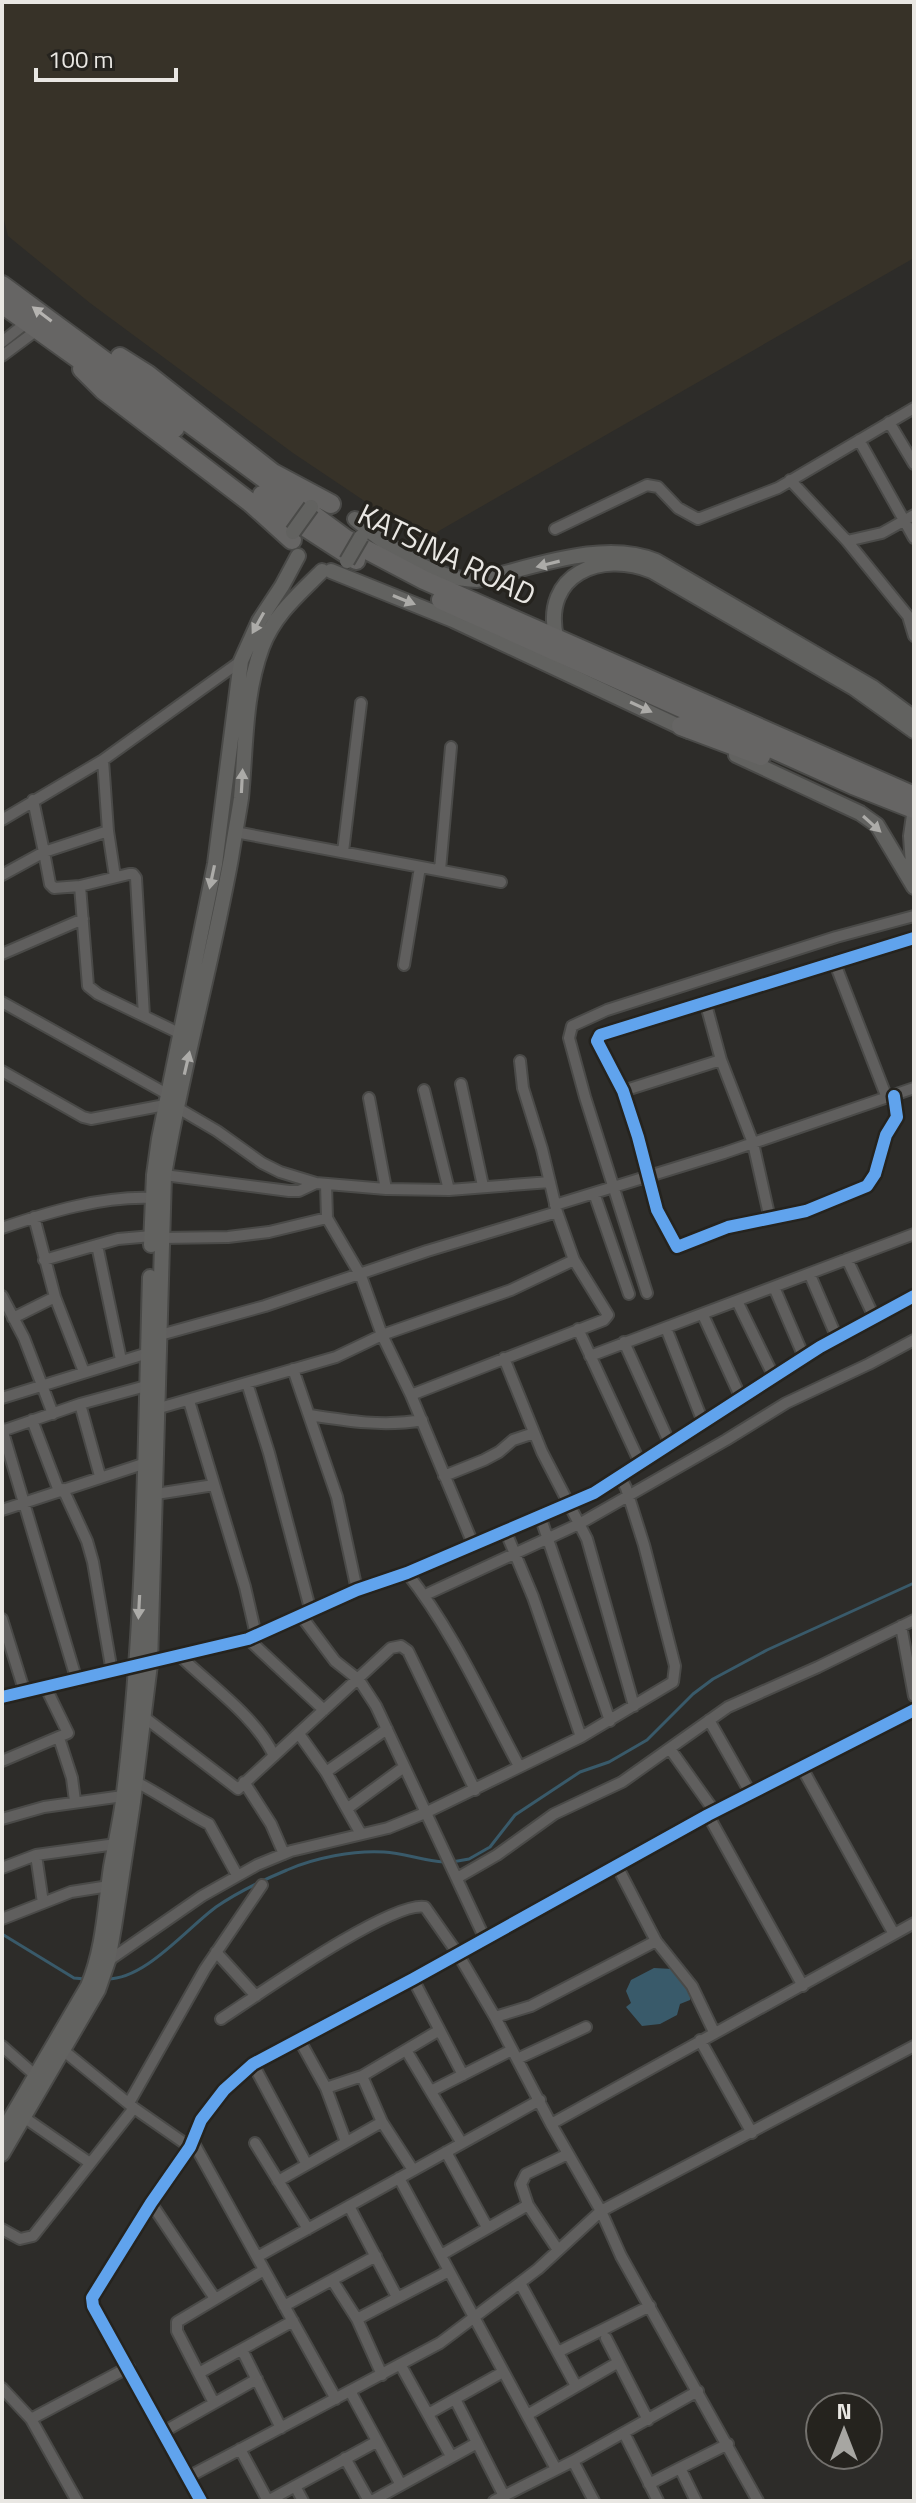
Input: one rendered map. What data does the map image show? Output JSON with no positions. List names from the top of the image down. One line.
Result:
{"streets":{"highway":["KATSINA ROAD"]},"scale_bar":"100 m","north":"top"}
